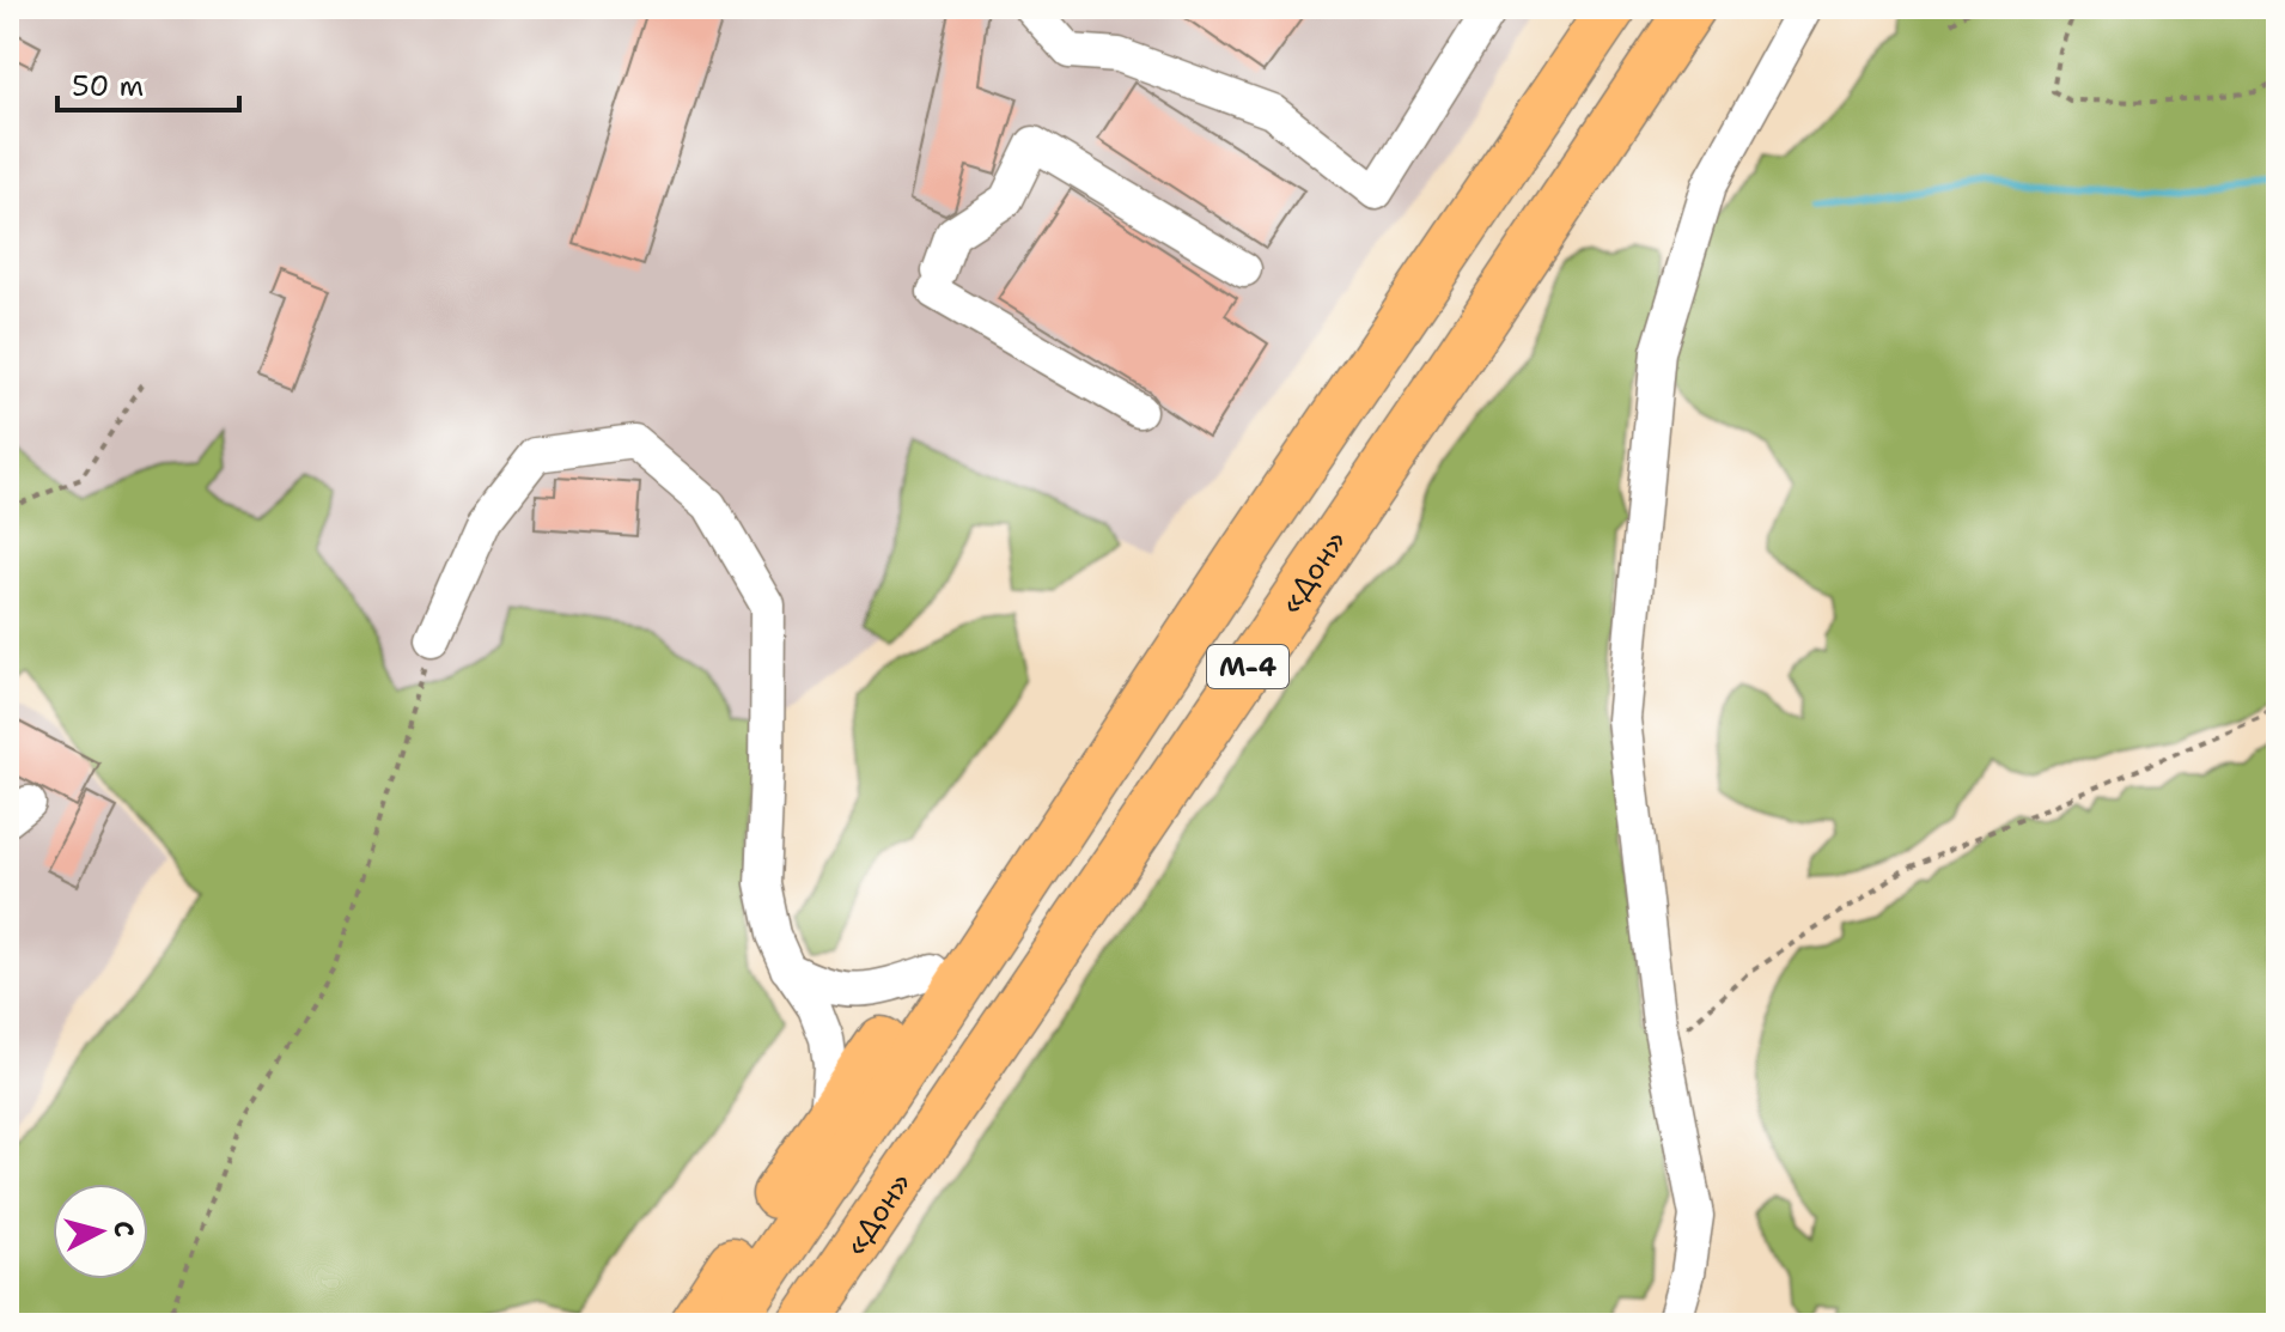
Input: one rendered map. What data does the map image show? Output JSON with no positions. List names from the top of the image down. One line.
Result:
{"streets":{"highway":["«Дон»","М-4"]},"scale_bar":"50 m","north":"right"}
